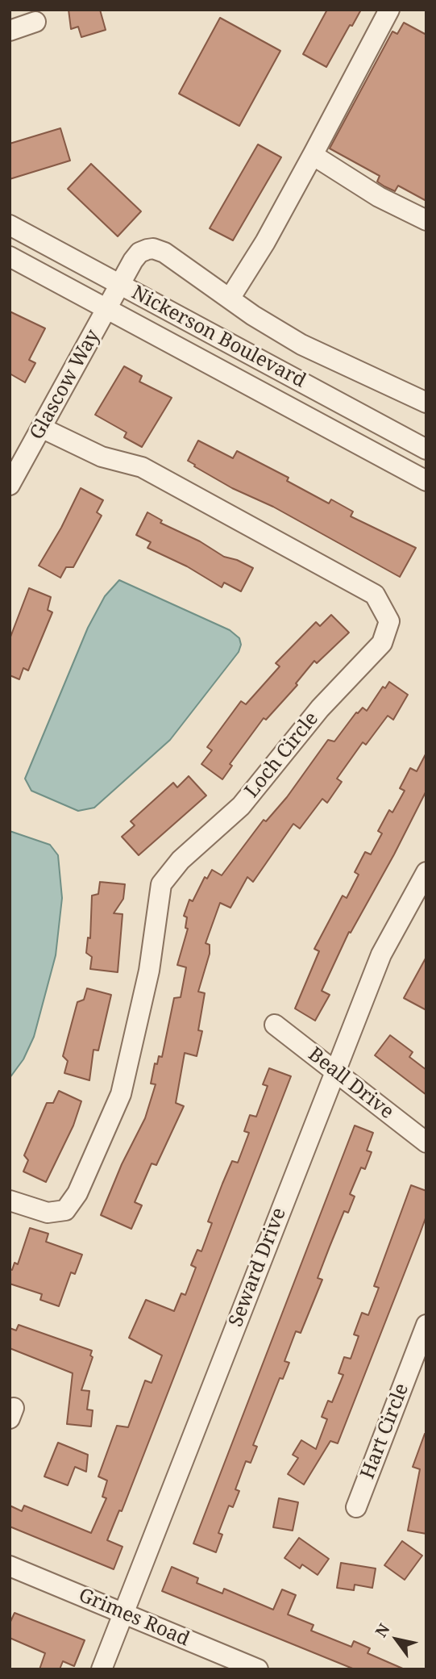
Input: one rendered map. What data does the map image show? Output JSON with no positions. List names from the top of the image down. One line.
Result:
{"streets":{"street":["Nickerson Boulevard","Glascow Way","Loch Circle","Beall Drive","Seward Drive","Hart Circle","Grimes Road"]},"crossings":[["Nickerson Boulevard","Glascow Way"],["Glascow Way","Loch Circle"],["Beall Drive","Seward Drive"],["Seward Drive","Grimes Road"]],"north":"top left"}
